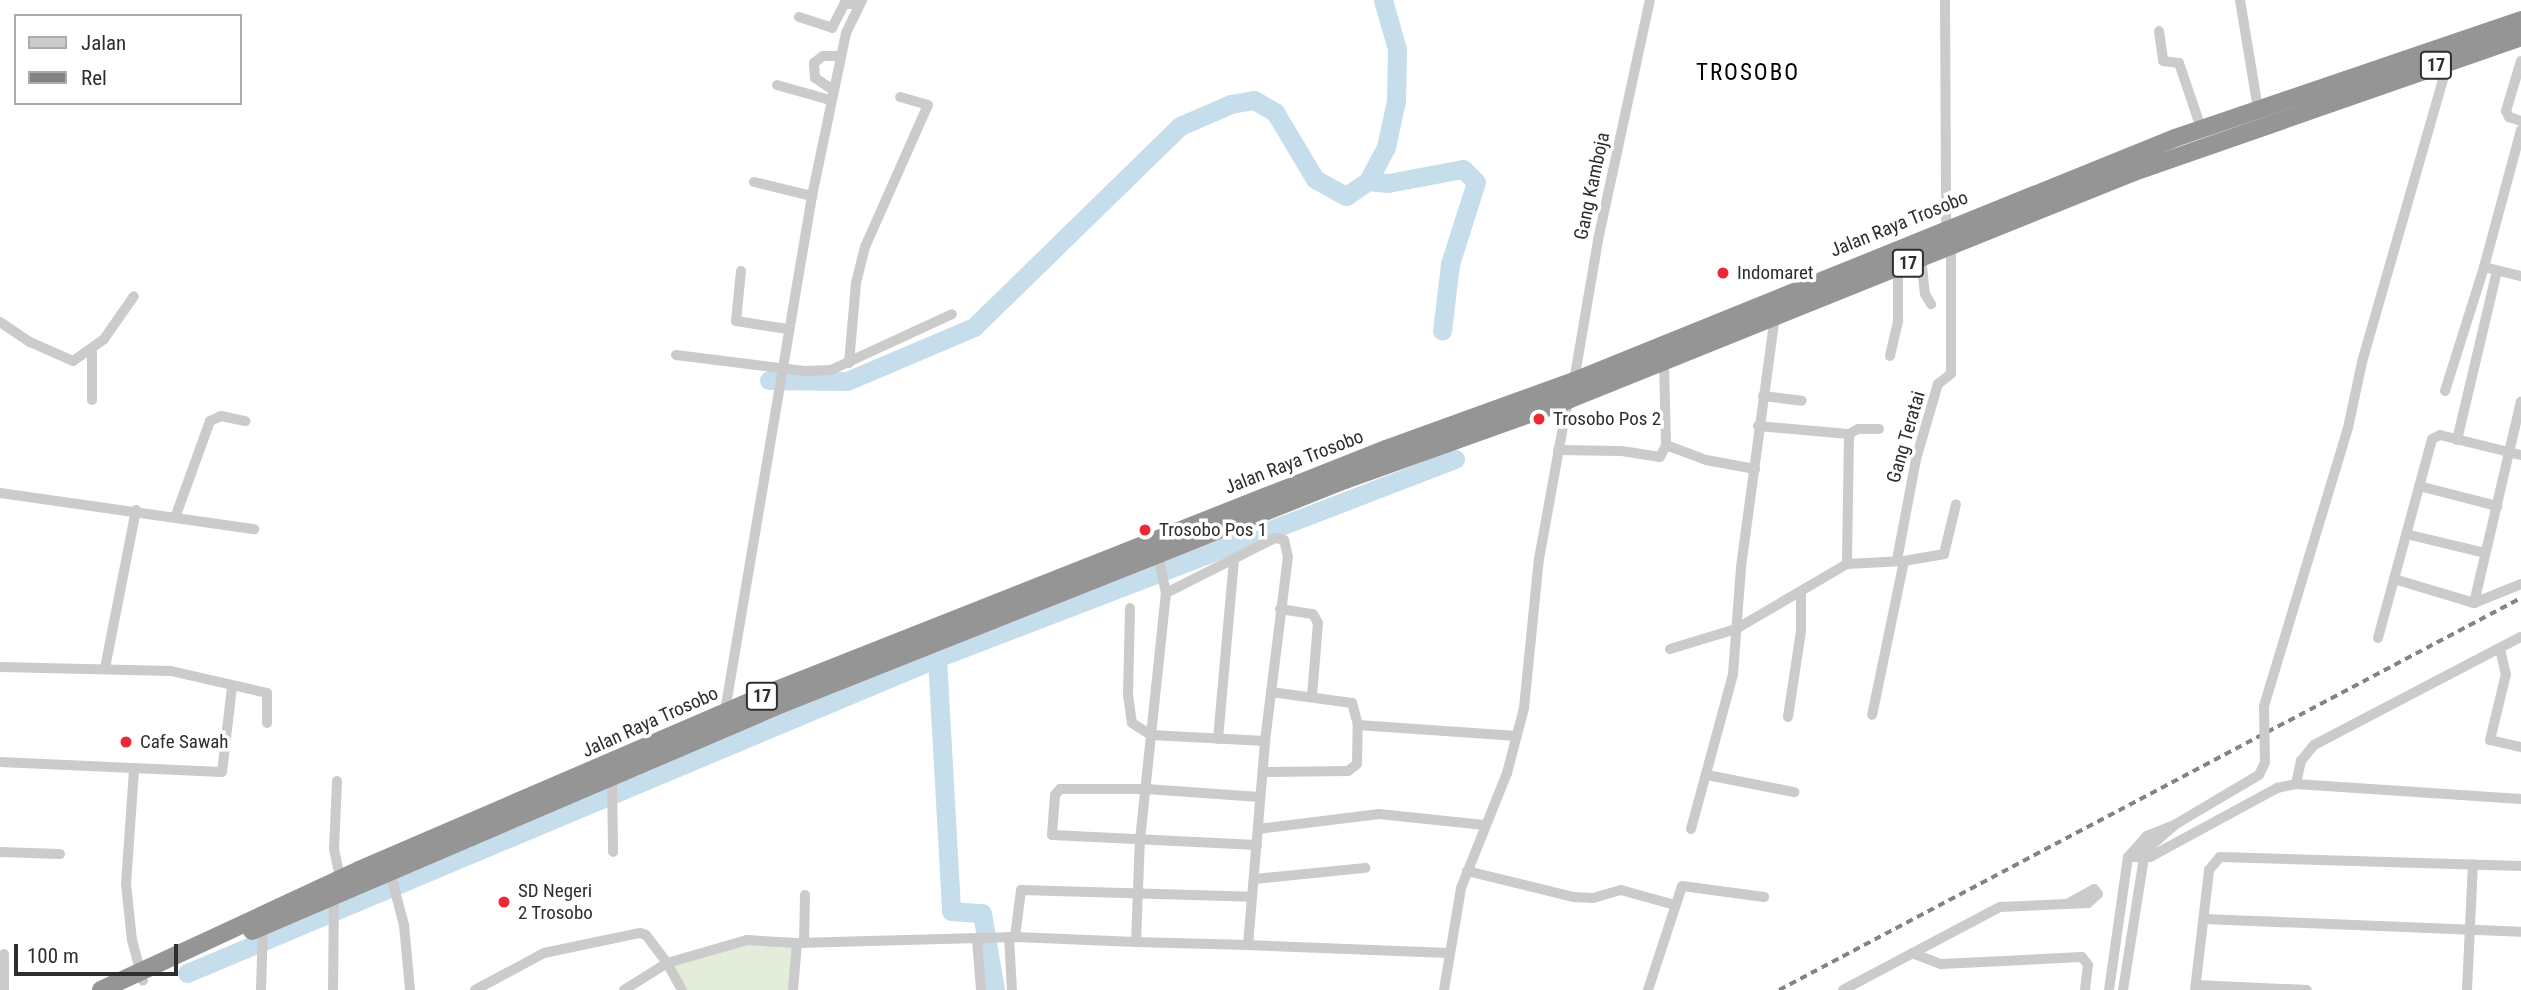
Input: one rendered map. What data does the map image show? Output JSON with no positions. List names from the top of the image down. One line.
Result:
{"streets":{"highway":["17","Jalan Raya Trosobo"],"street":["Gang Kamboja","Gang Teratai"]},"crossings":[["Gang Kamboja","Jalan Raya Trosobo"],["Jalan Raya Trosobo","Gang Teratai"]],"districts":["TROSOBO"],"places":["Indomaret","Trosobo Pos 2","Trosobo Pos 1","Cafe Sawah","SD Negeri 2 Trosobo"],"legend":["Jalan","Rel"],"scale_bar":"100 m"}
